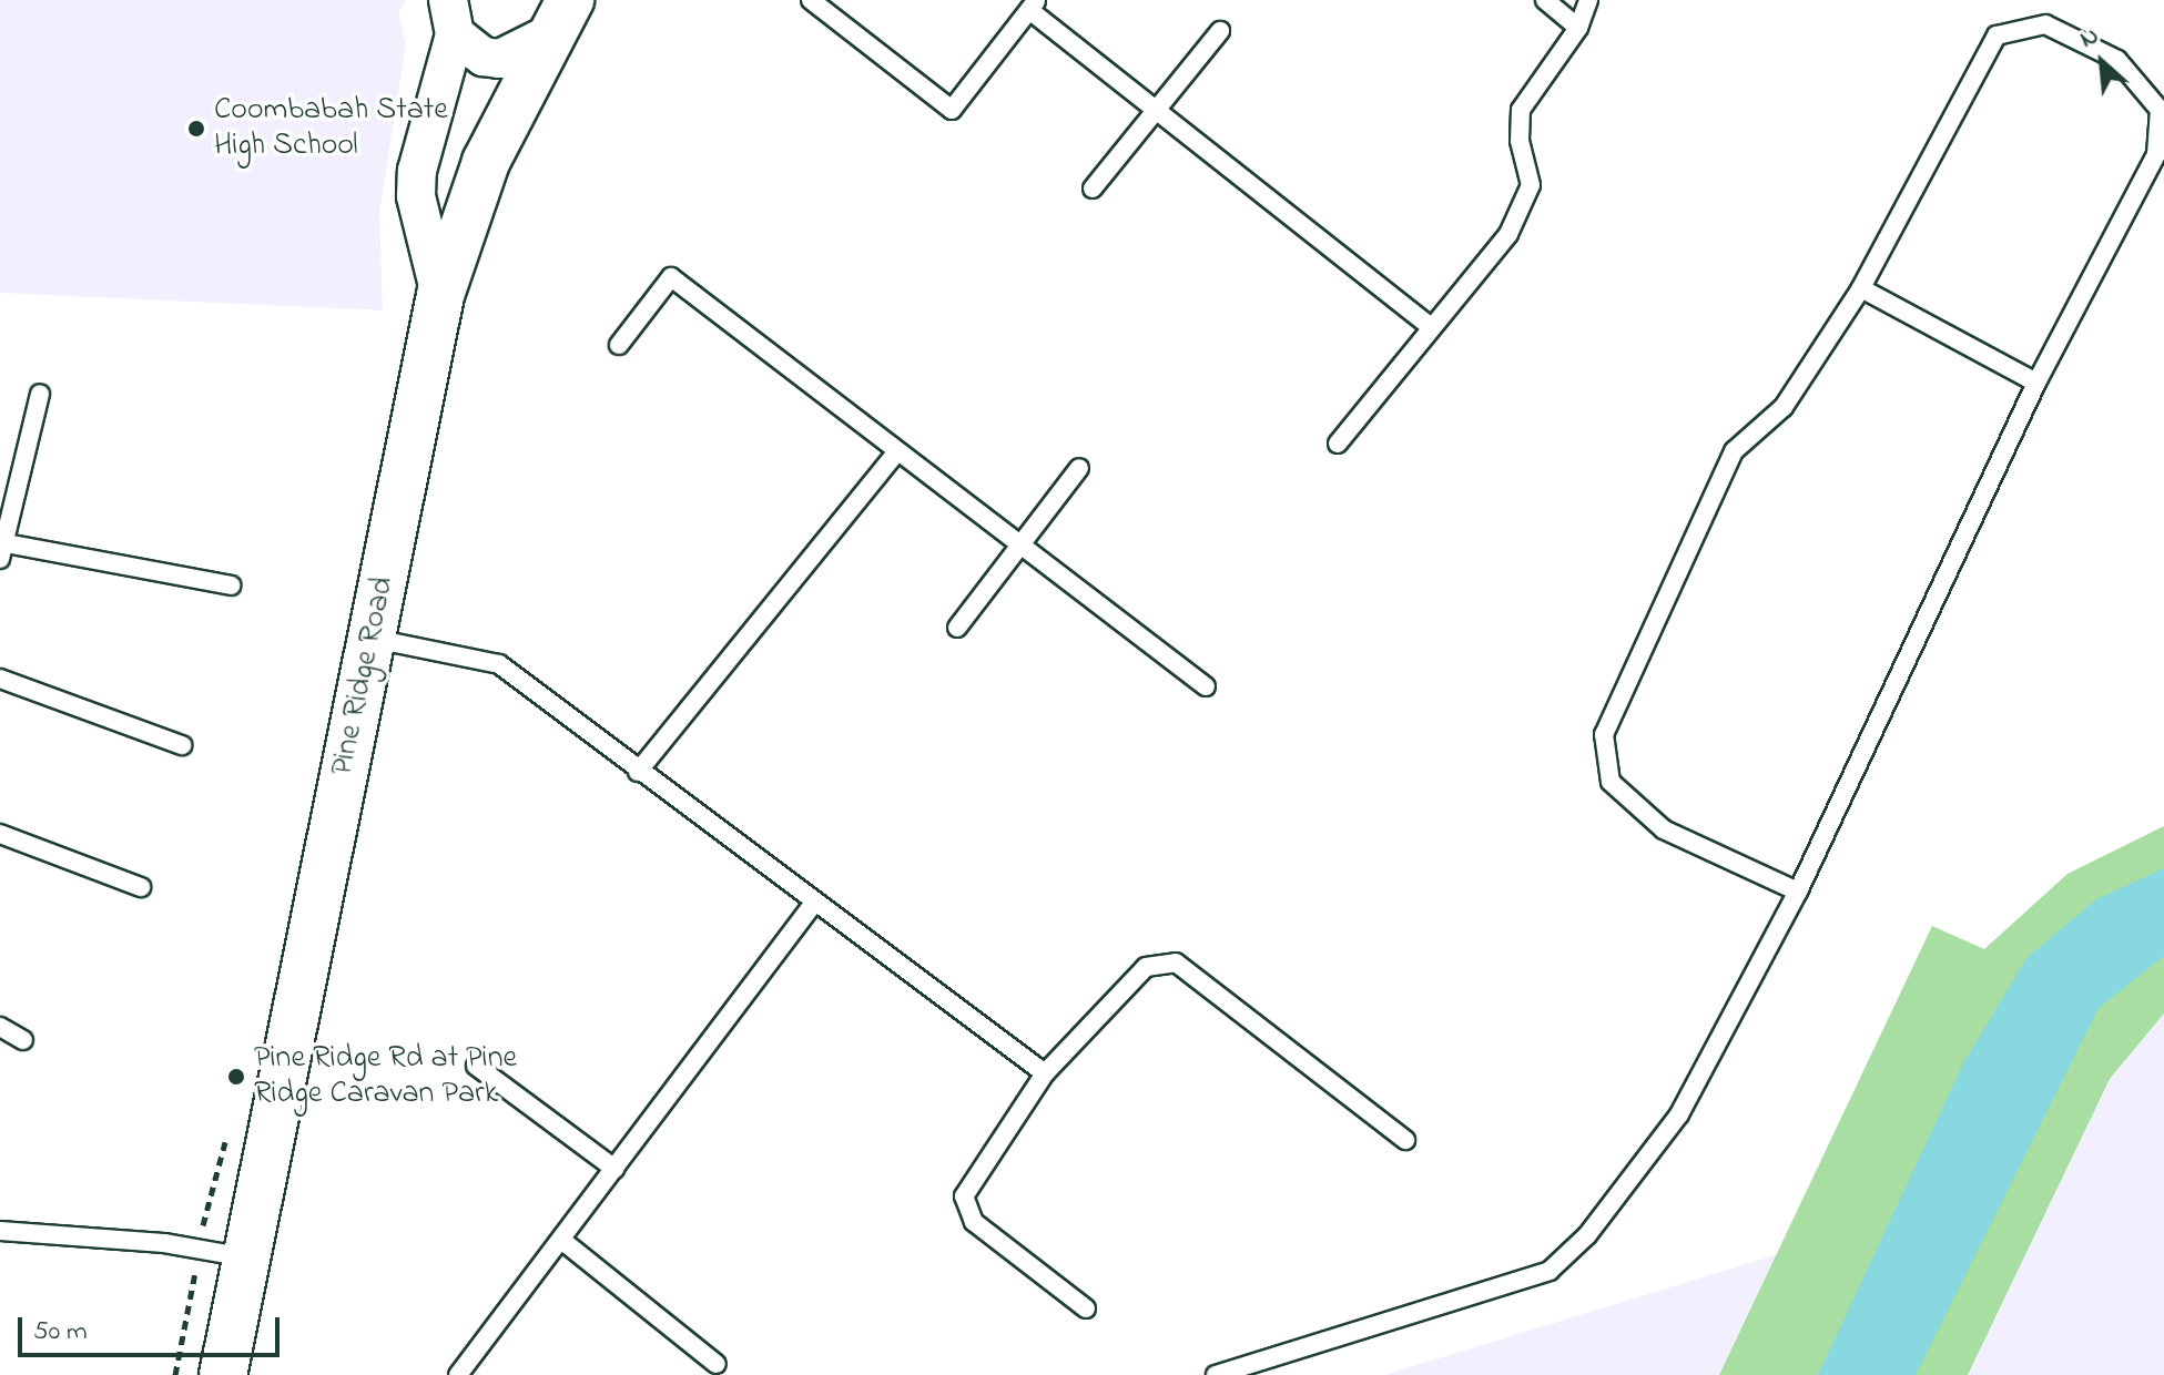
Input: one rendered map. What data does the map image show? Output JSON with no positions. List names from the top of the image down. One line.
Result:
{"streets":{"street":["Pine Ridge Road"]},"places":["Coombabah State High School","Pine Ridge Rd at Pine Ridge Caravan Park"],"scale_bar":"50 m","north":"top left"}
